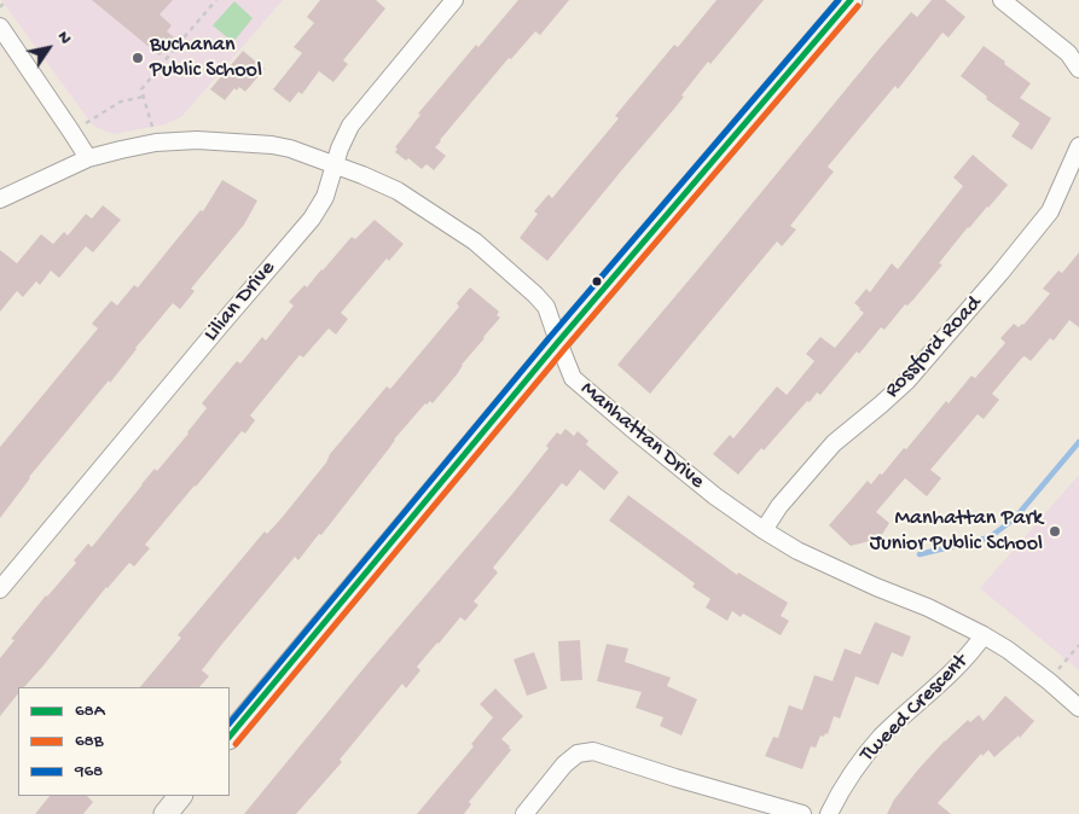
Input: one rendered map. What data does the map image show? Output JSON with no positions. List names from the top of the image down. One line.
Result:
{"streets":{"street":["Lilian Drive","Rossford Road","Manhattan Drive","Tweed Crescent"]},"crossings":[["Lilian Drive","Manhattan Drive"],["Rossford Road","Manhattan Drive"],["Manhattan Drive","Tweed Crescent"]],"places":["Buchanan Public School","Manhattan Park Junior Public School"],"lines":["transit line 68A","transit line 968","transit line 68B"],"legend":["68A","68B","968"],"north":"top right"}
